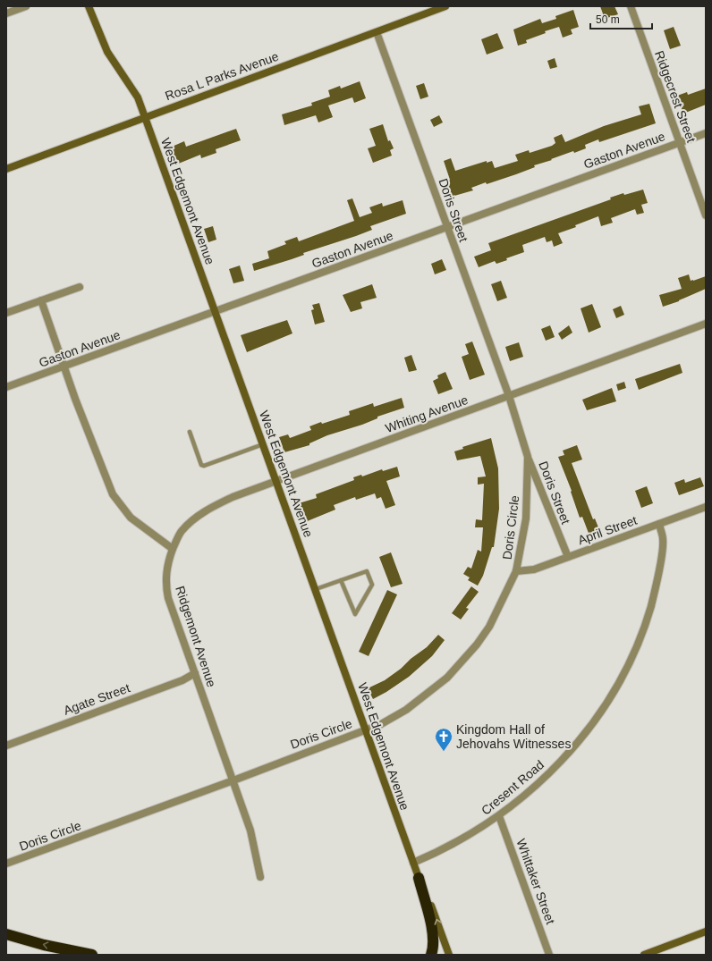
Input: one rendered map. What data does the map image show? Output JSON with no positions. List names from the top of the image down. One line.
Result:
{"streets":{"street":["Rosa L Parks Avenue","Ridgecrest Street","Gaston Avenue","West Edgemont Avenue","Doris Street","Whiting Avenue","Doris Circle","April Street","Ridgemont Avenue","Agate Street","Cresent Road","Whittaker Street"]},"crossings":[["Rosa L Parks Avenue","West Edgemont Avenue"],["Rosa L Parks Avenue","Doris Street"],["Ridgecrest Street","Gaston Avenue"],["Gaston Avenue","West Edgemont Avenue"],["Gaston Avenue","Doris Street"],["West Edgemont Avenue","Whiting Avenue"],["West Edgemont Avenue","Doris Circle"],["West Edgemont Avenue","Cresent Road"],["Doris Street","Whiting Avenue"],["Doris Street","Doris Circle"],["Doris Street","April Street"],["Whiting Avenue","Doris Circle"],["Whiting Avenue","Ridgemont Avenue"],["Doris Circle","April Street"],["Doris Circle","Ridgemont Avenue"],["April Street","Cresent Road"],["Ridgemont Avenue","Agate Street"],["Cresent Road","Whittaker Street"]],"places":{"church":["Kingdom Hall of Jehovahs Witnesses"]},"scale_bar":"50 m"}
